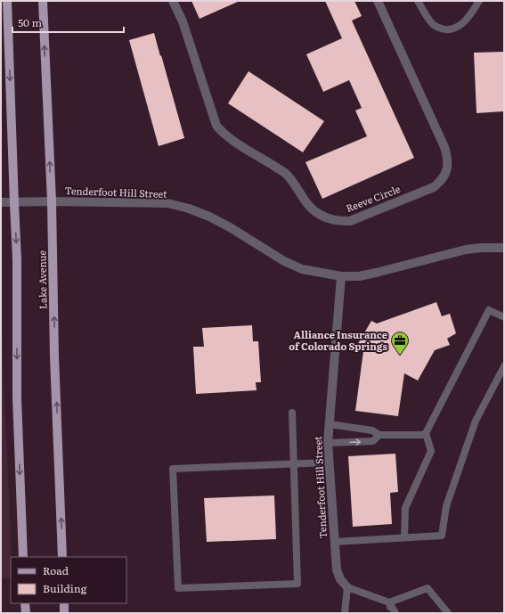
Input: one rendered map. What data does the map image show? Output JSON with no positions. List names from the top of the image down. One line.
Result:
{"streets":{"main road":["Lake Avenue"],"street":["Tenderfoot Hill Street","Reeve Circle"]},"crossings":[["Tenderfoot Hill Street","Lake Avenue"]],"places":{"office":["Alliance Insurance of Colorado Springs"]},"legend":["Road","Building"],"scale_bar":"50 m"}
